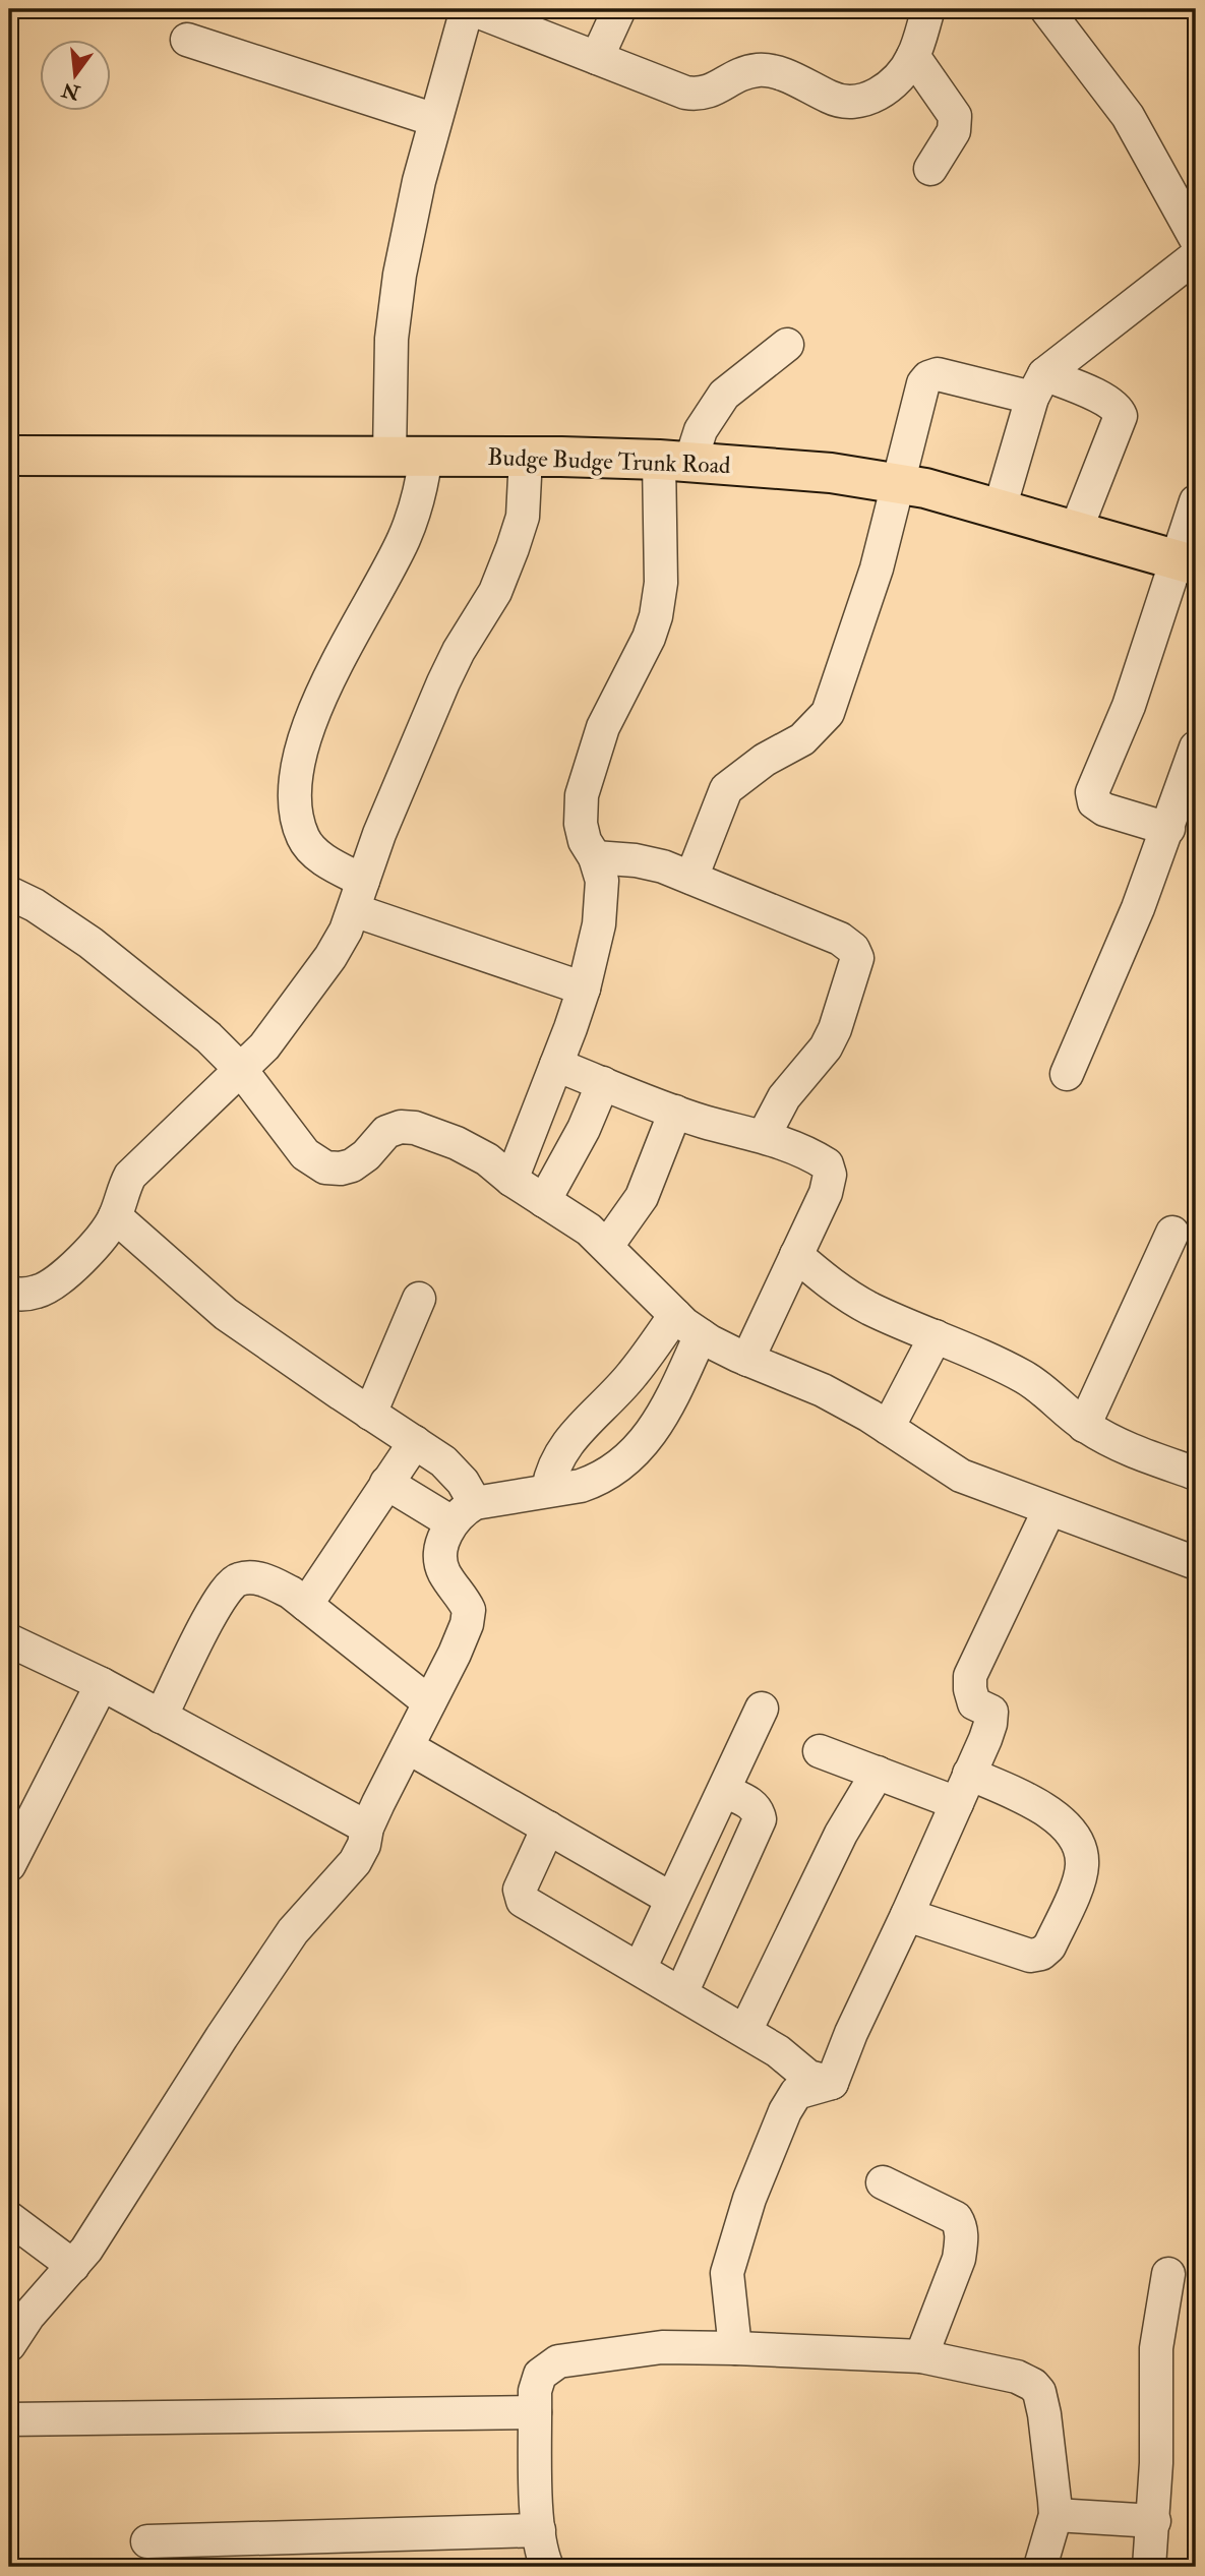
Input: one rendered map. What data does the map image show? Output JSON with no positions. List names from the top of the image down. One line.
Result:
{"streets":{"main road":["Budge Budge Trunk Road"]},"north":"bottom"}
